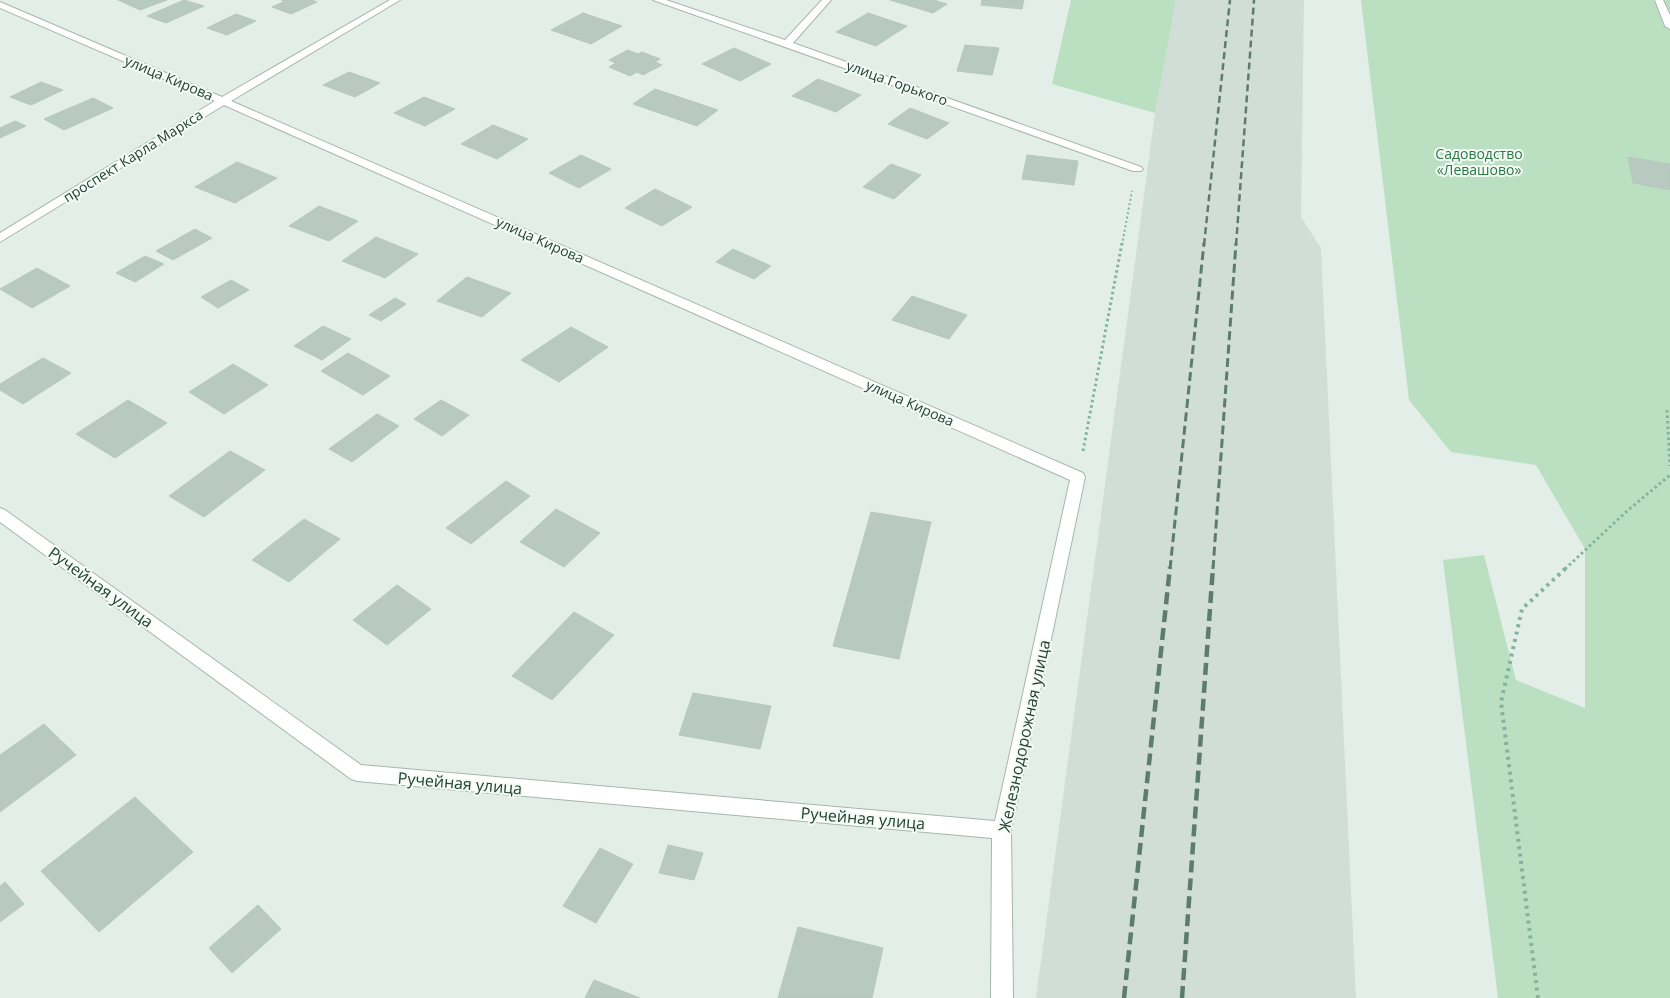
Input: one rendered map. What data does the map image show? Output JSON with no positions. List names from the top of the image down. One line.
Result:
{"streets":{"street":["улица Кирова","улица Горького","проспект Карла Маркса","Ручейная улица","Железнодорожная улица"]},"crossings":[["улица Кирова","проспект Карла Маркса"],["улица Кирова","Железнодорожная улица"],["Ручейная улица","Железнодорожная улица"]],"parks":["Садоводство «Левашово»"]}
